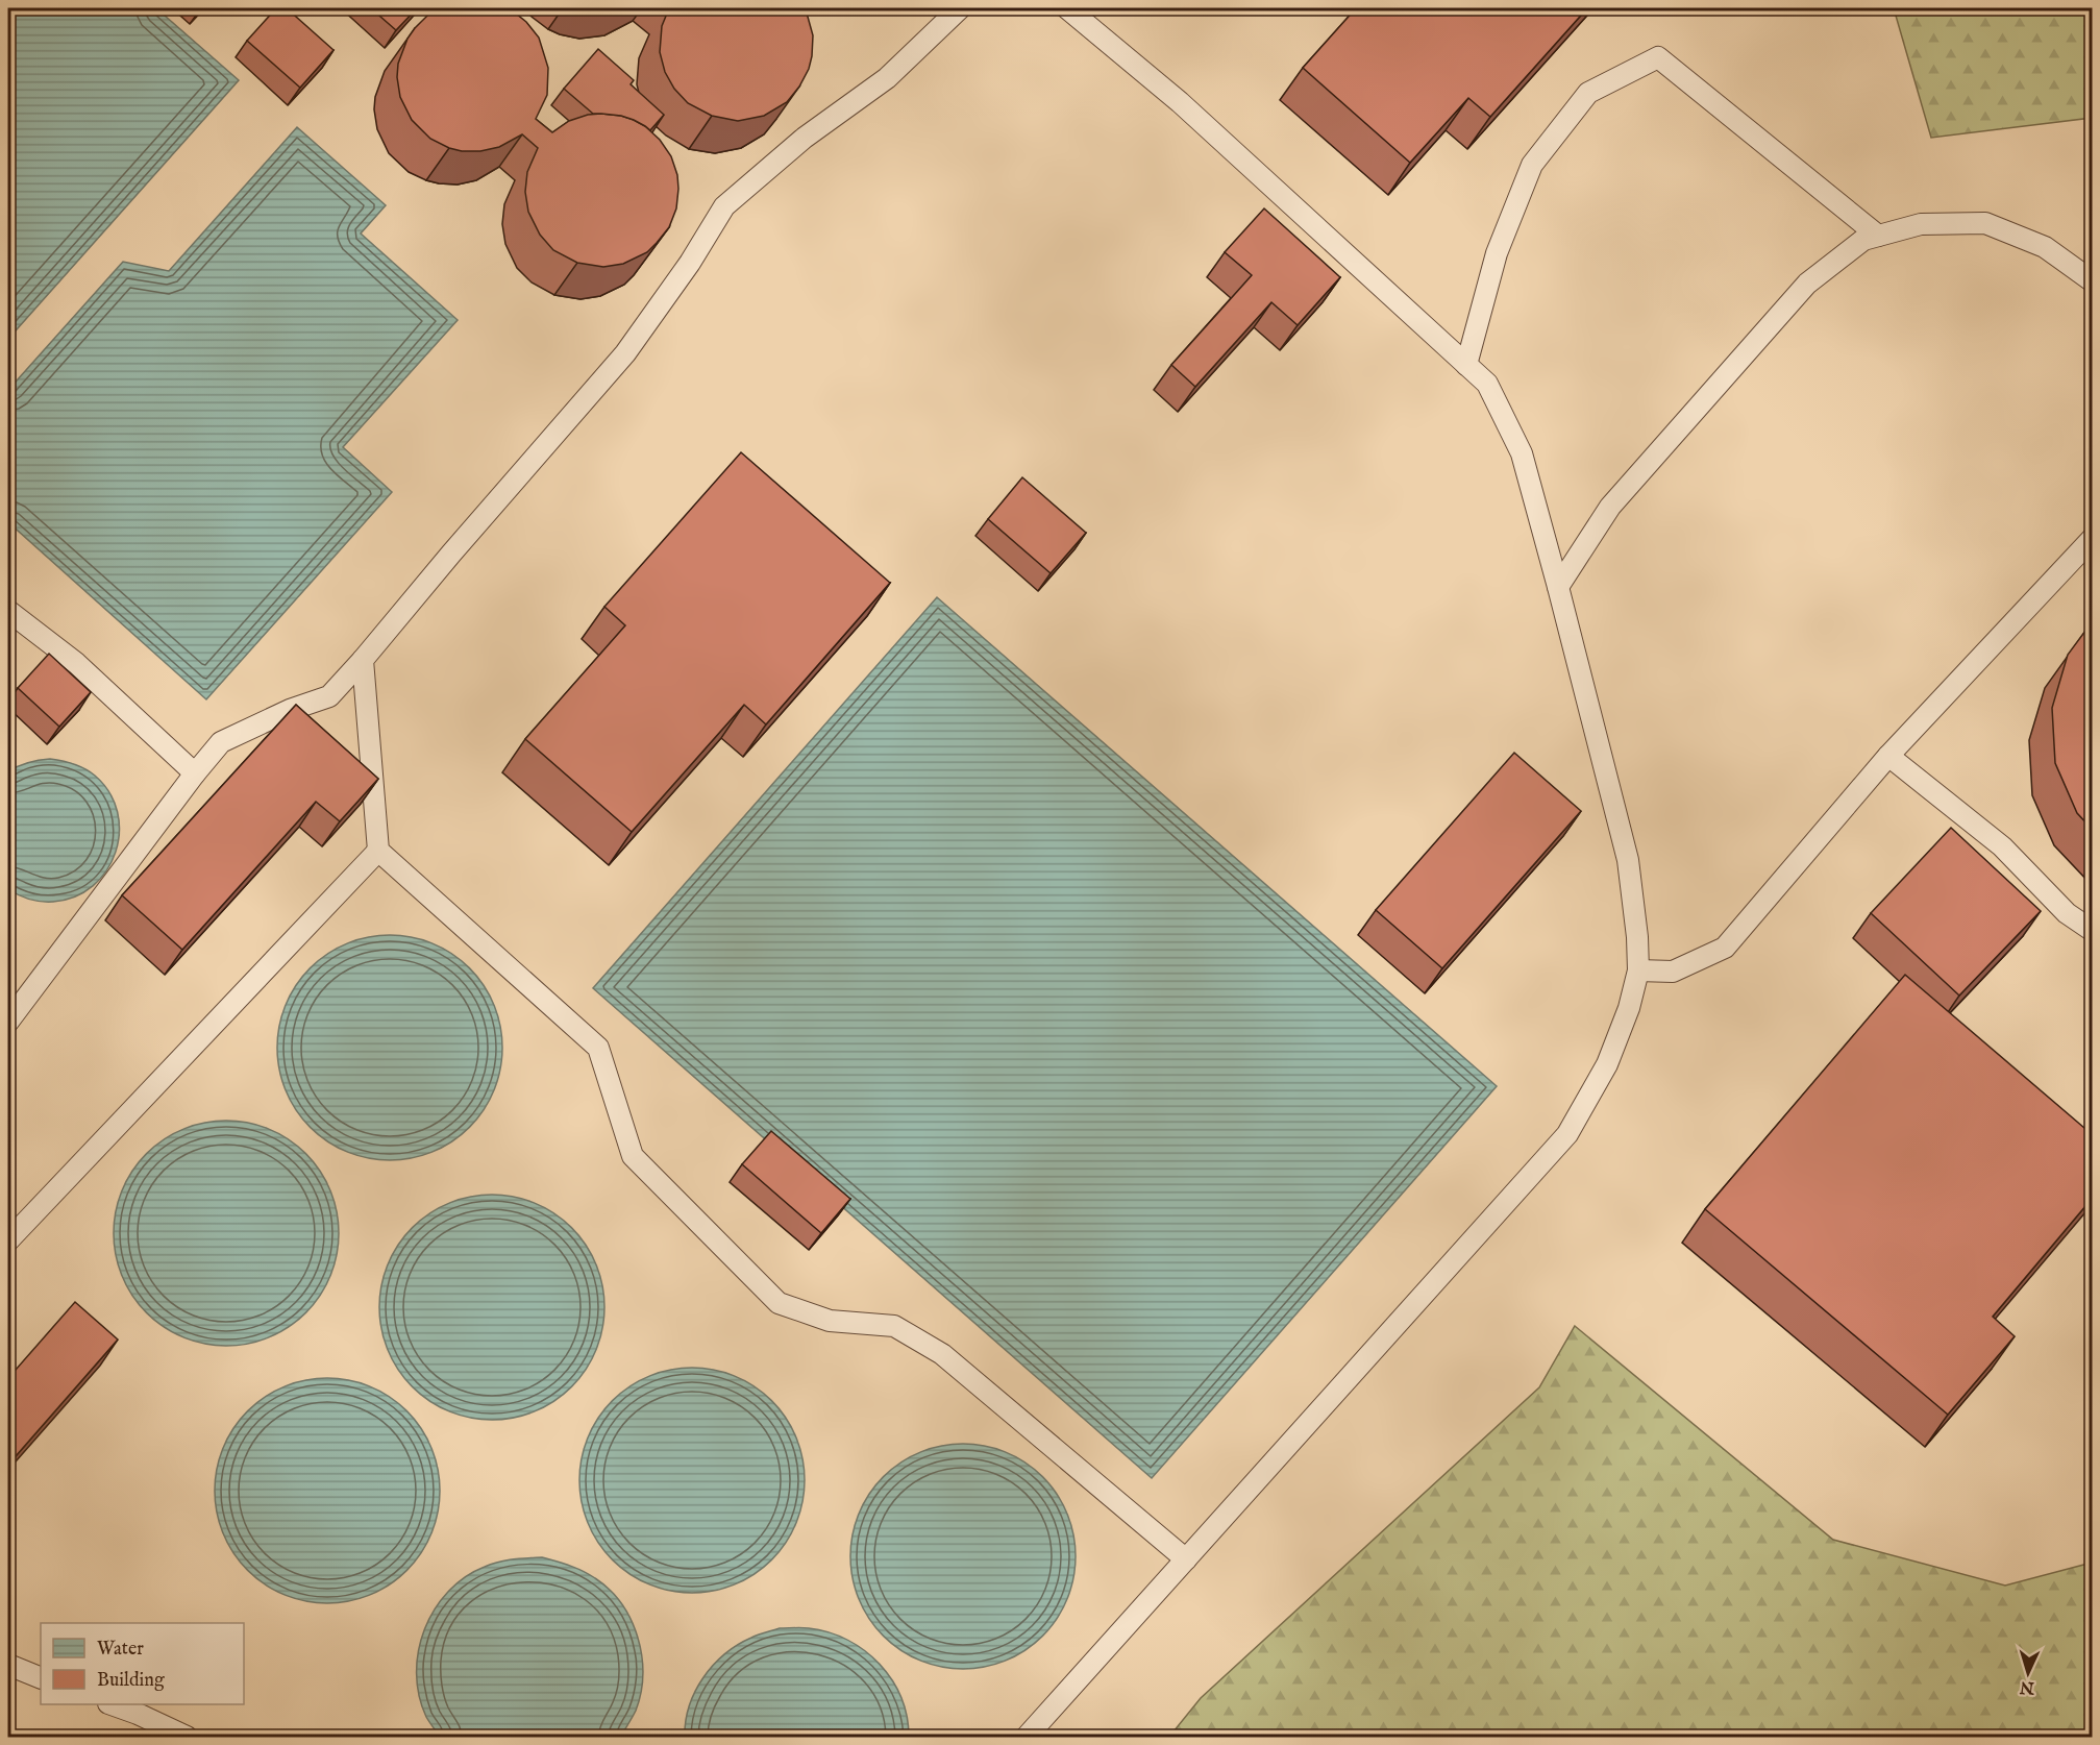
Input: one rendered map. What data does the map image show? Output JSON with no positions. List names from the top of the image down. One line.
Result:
{"legend":["Water","Building"],"north":"bottom"}
